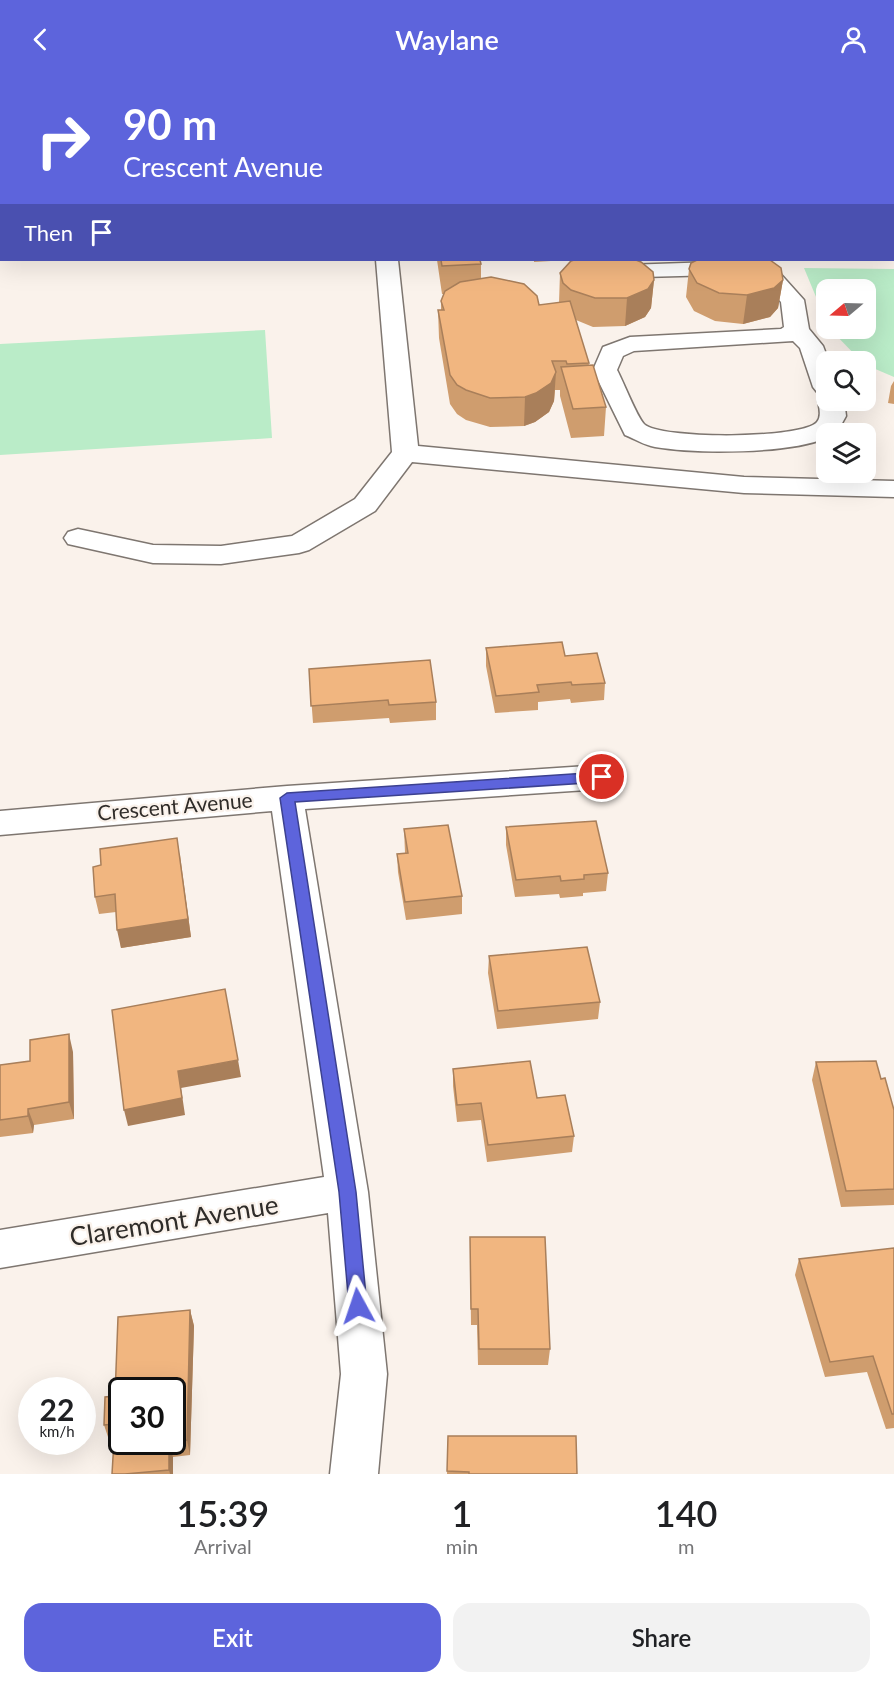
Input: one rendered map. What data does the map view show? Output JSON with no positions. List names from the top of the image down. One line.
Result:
{"streets":{"street":["Crescent Avenue","Claremont Avenue"]},"north":"left","page":{"header":"Waylane","turn":["90 m","Crescent Avenue"],"then":"Then","speed":"22 km/h","limit":"30","eta":["15:39","Arrival","1","min","140","m"],"buttons":["Exit","Share"]}}
